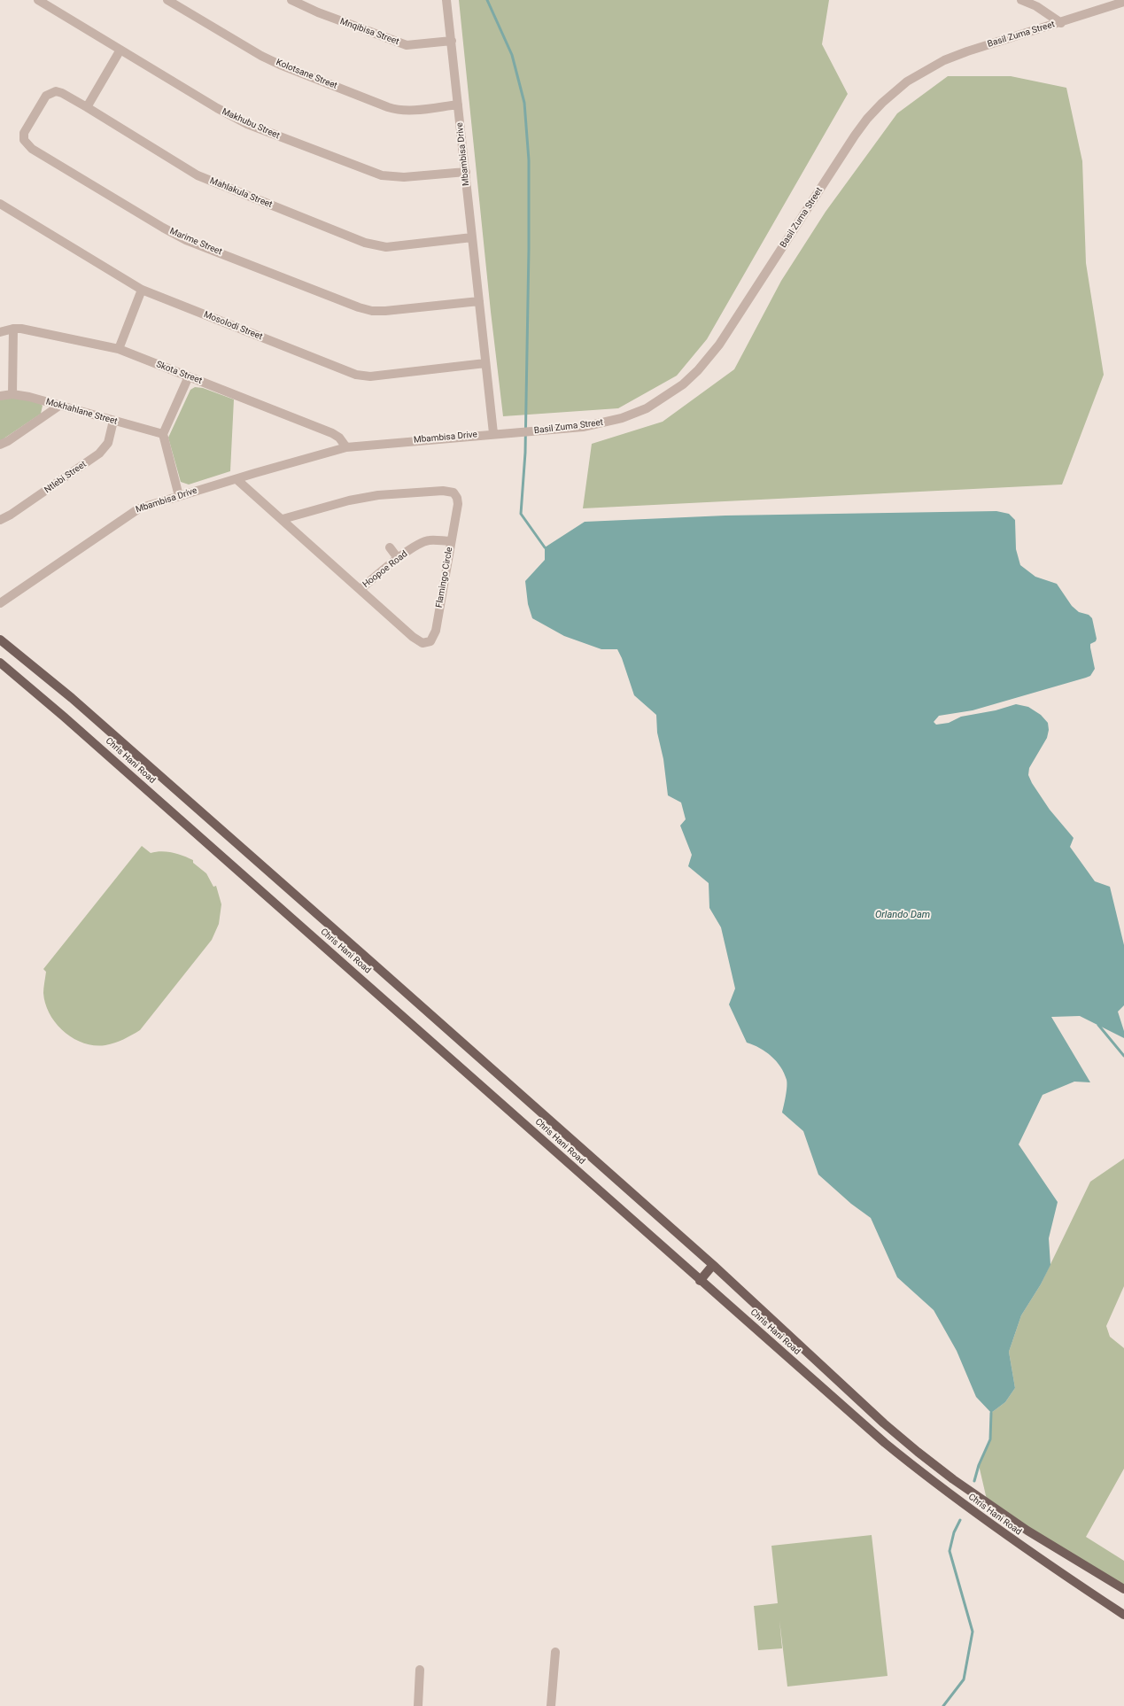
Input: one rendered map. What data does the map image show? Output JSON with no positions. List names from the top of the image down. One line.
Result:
{"streets":{"main road":["Chris Hani Road"],"street":["Mnqibisa Street","Basil Zuma Street","Kolotsane Street","Makhubu Street","Mbambisa Drive","Mahlakula Street","Marime Street","Mosolodi Street","Skota Street","Mokhahlane Street","Ntlebi Street","Hoopoe Road","Flamingo Circle"]},"crossings":[["Mnqibisa Street","Mbambisa Drive"],["Basil Zuma Street","Mbambisa Drive"],["Kolotsane Street","Mbambisa Drive"],["Makhubu Street","Mbambisa Drive"],["Mbambisa Drive","Mahlakula Street"],["Mbambisa Drive","Marime Street"],["Mbambisa Drive","Mosolodi Street"],["Mbambisa Drive","Skota Street"],["Mbambisa Drive","Flamingo Circle"],["Mahlakula Street","Marime Street"],["Mokhahlane Street","Ntlebi Street"],["Hoopoe Road","Flamingo Circle"]],"water":["Orlando Dam"]}
